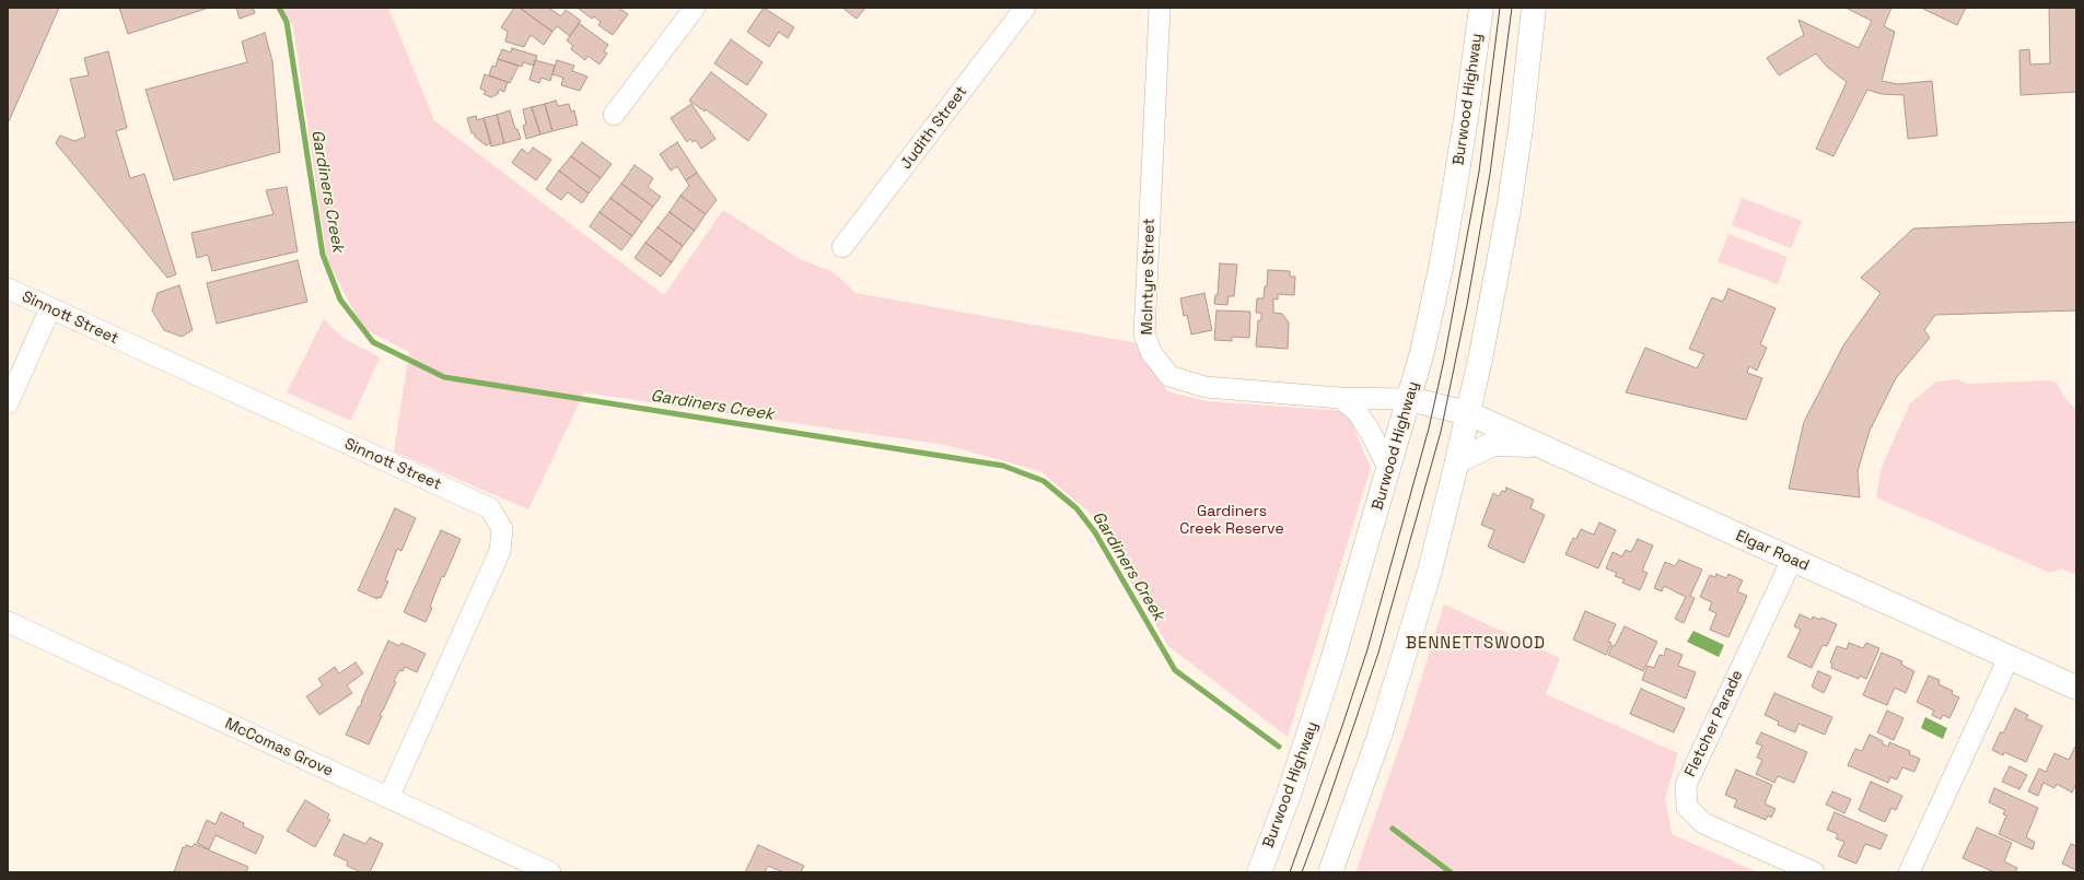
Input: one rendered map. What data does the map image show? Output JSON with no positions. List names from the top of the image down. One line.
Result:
{"streets":{"main road":["Burwood Highway","Elgar Road"],"street":["Judith Street","McIntyre Street","Sinnott Street","Fletcher Parade","McComas Grove"]},"crossings":[["Burwood Highway","McIntyre Street"],["Burwood Highway","Elgar Road"],["McIntyre Street","Elgar Road"],["Sinnott Street","McComas Grove"],["Elgar Road","Fletcher Parade"]],"districts":["BENNETTSWOOD"],"water":["Gardiners Creek"],"parks":["Gardiners Creek Reserve"]}
